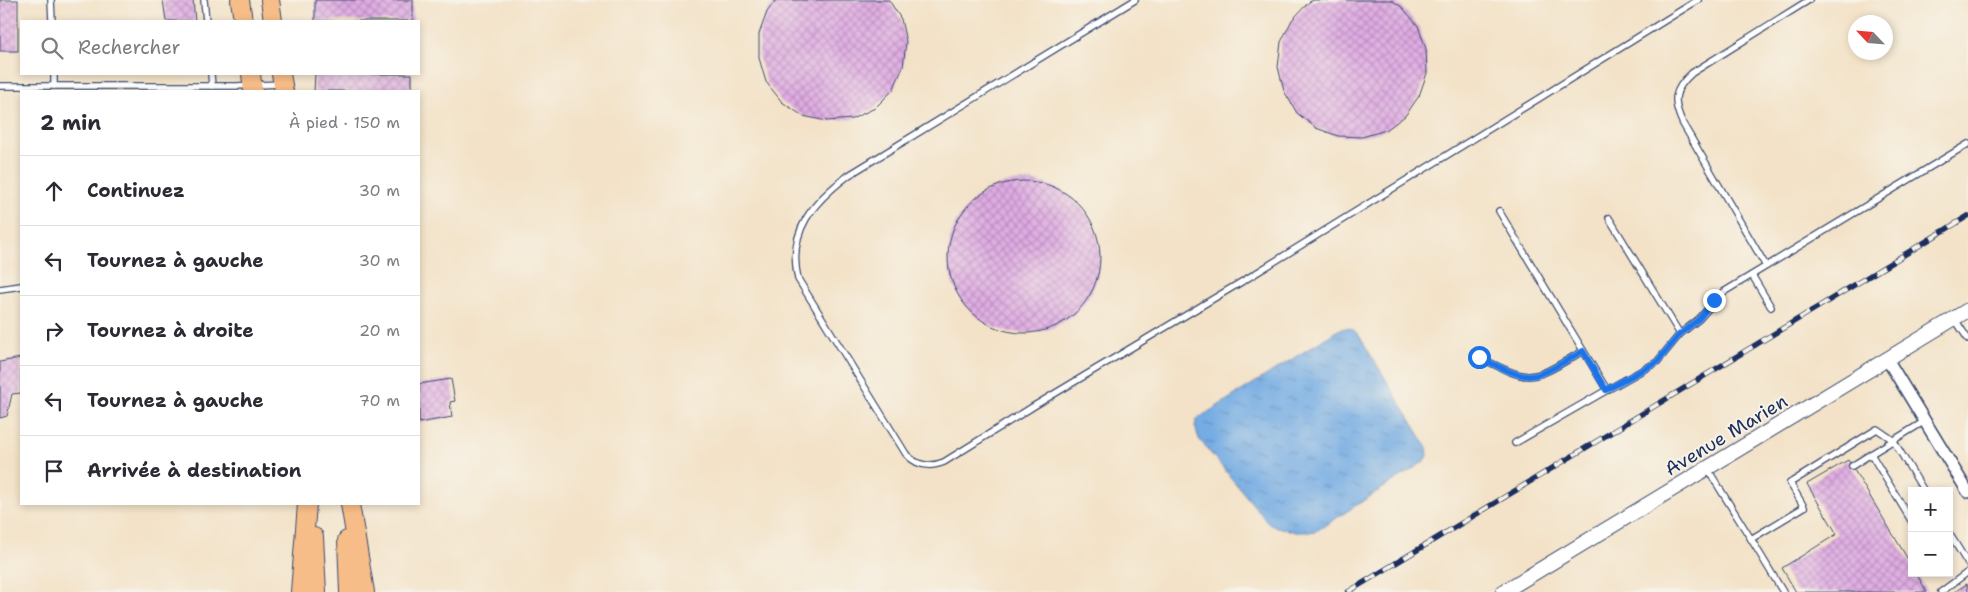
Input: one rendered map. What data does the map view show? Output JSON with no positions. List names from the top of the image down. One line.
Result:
{"streets":{"street":["Avenue Marien"]},"north":"top left","page":{"search":"Rechercher","heading":["2 min","À pied · 150 m"],"list":[["Continuez","30 m"],["Tournez à gauche","30 m"],["Tournez à droite","20 m"],["Tournez à gauche","70 m"],"Arrivée à destination"],"map_buttons":["+","−"]}}
